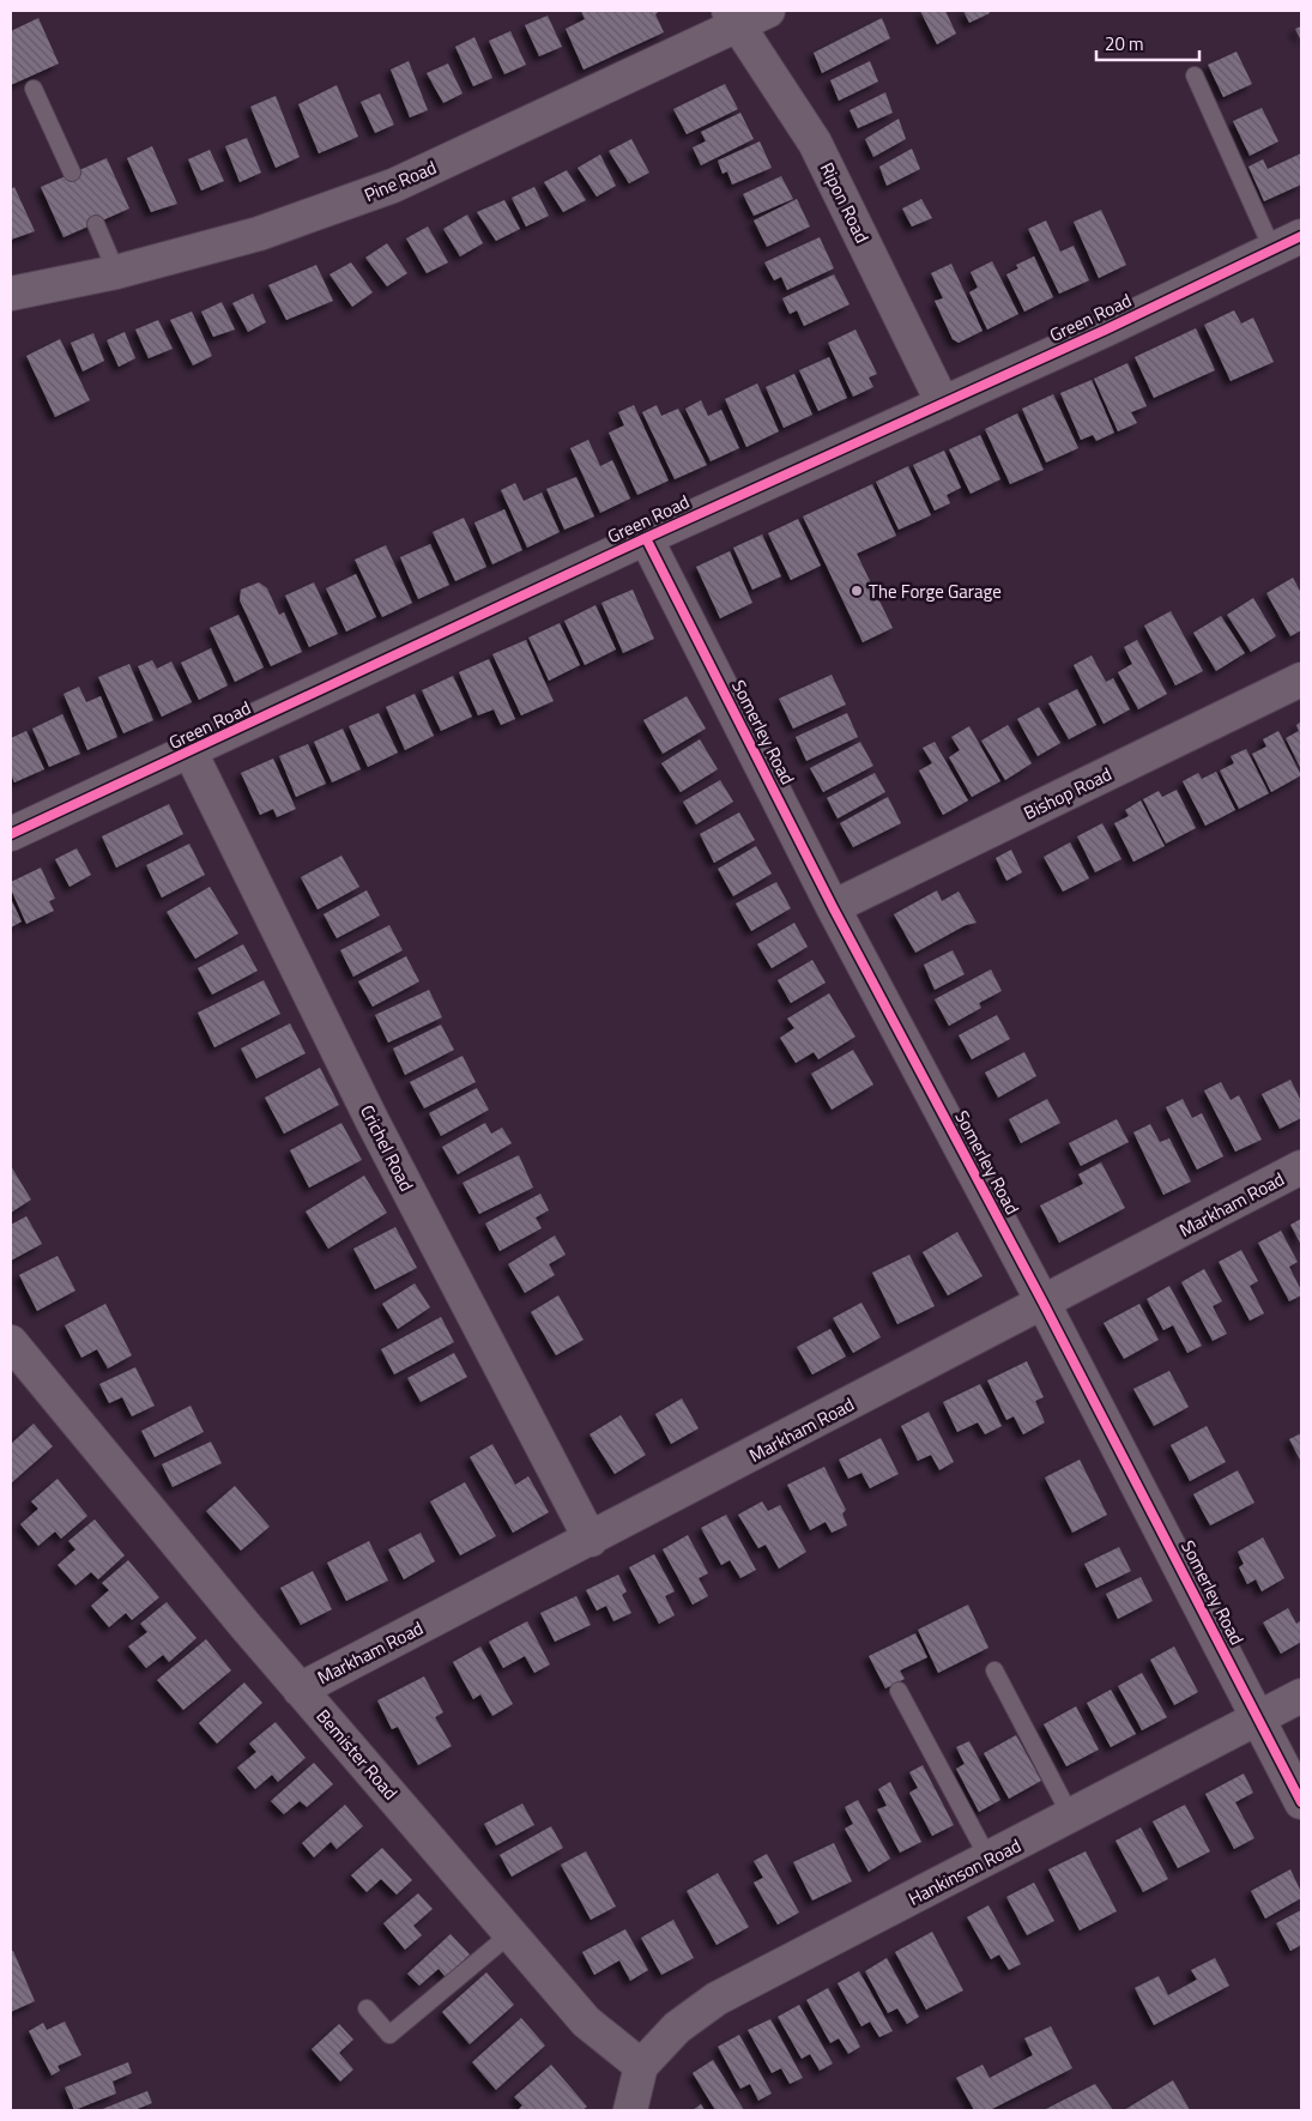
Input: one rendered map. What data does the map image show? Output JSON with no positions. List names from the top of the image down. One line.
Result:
{"streets":{"street":["Pine Road","Ripon Road","Green Road","Somerley Road","Bishop Road","Crichel Road","Markham Road","Bemister Road","Hankinson Road"]},"crossings":[["Pine Road","Ripon Road"],["Ripon Road","Green Road"],["Green Road","Somerley Road"],["Green Road","Crichel Road"],["Somerley Road","Bishop Road"],["Somerley Road","Markham Road"],["Somerley Road","Hankinson Road"],["Crichel Road","Markham Road"],["Markham Road","Bemister Road"],["Bemister Road","Hankinson Road"]],"places":["The Forge Garage"],"scale_bar":"20 m"}
